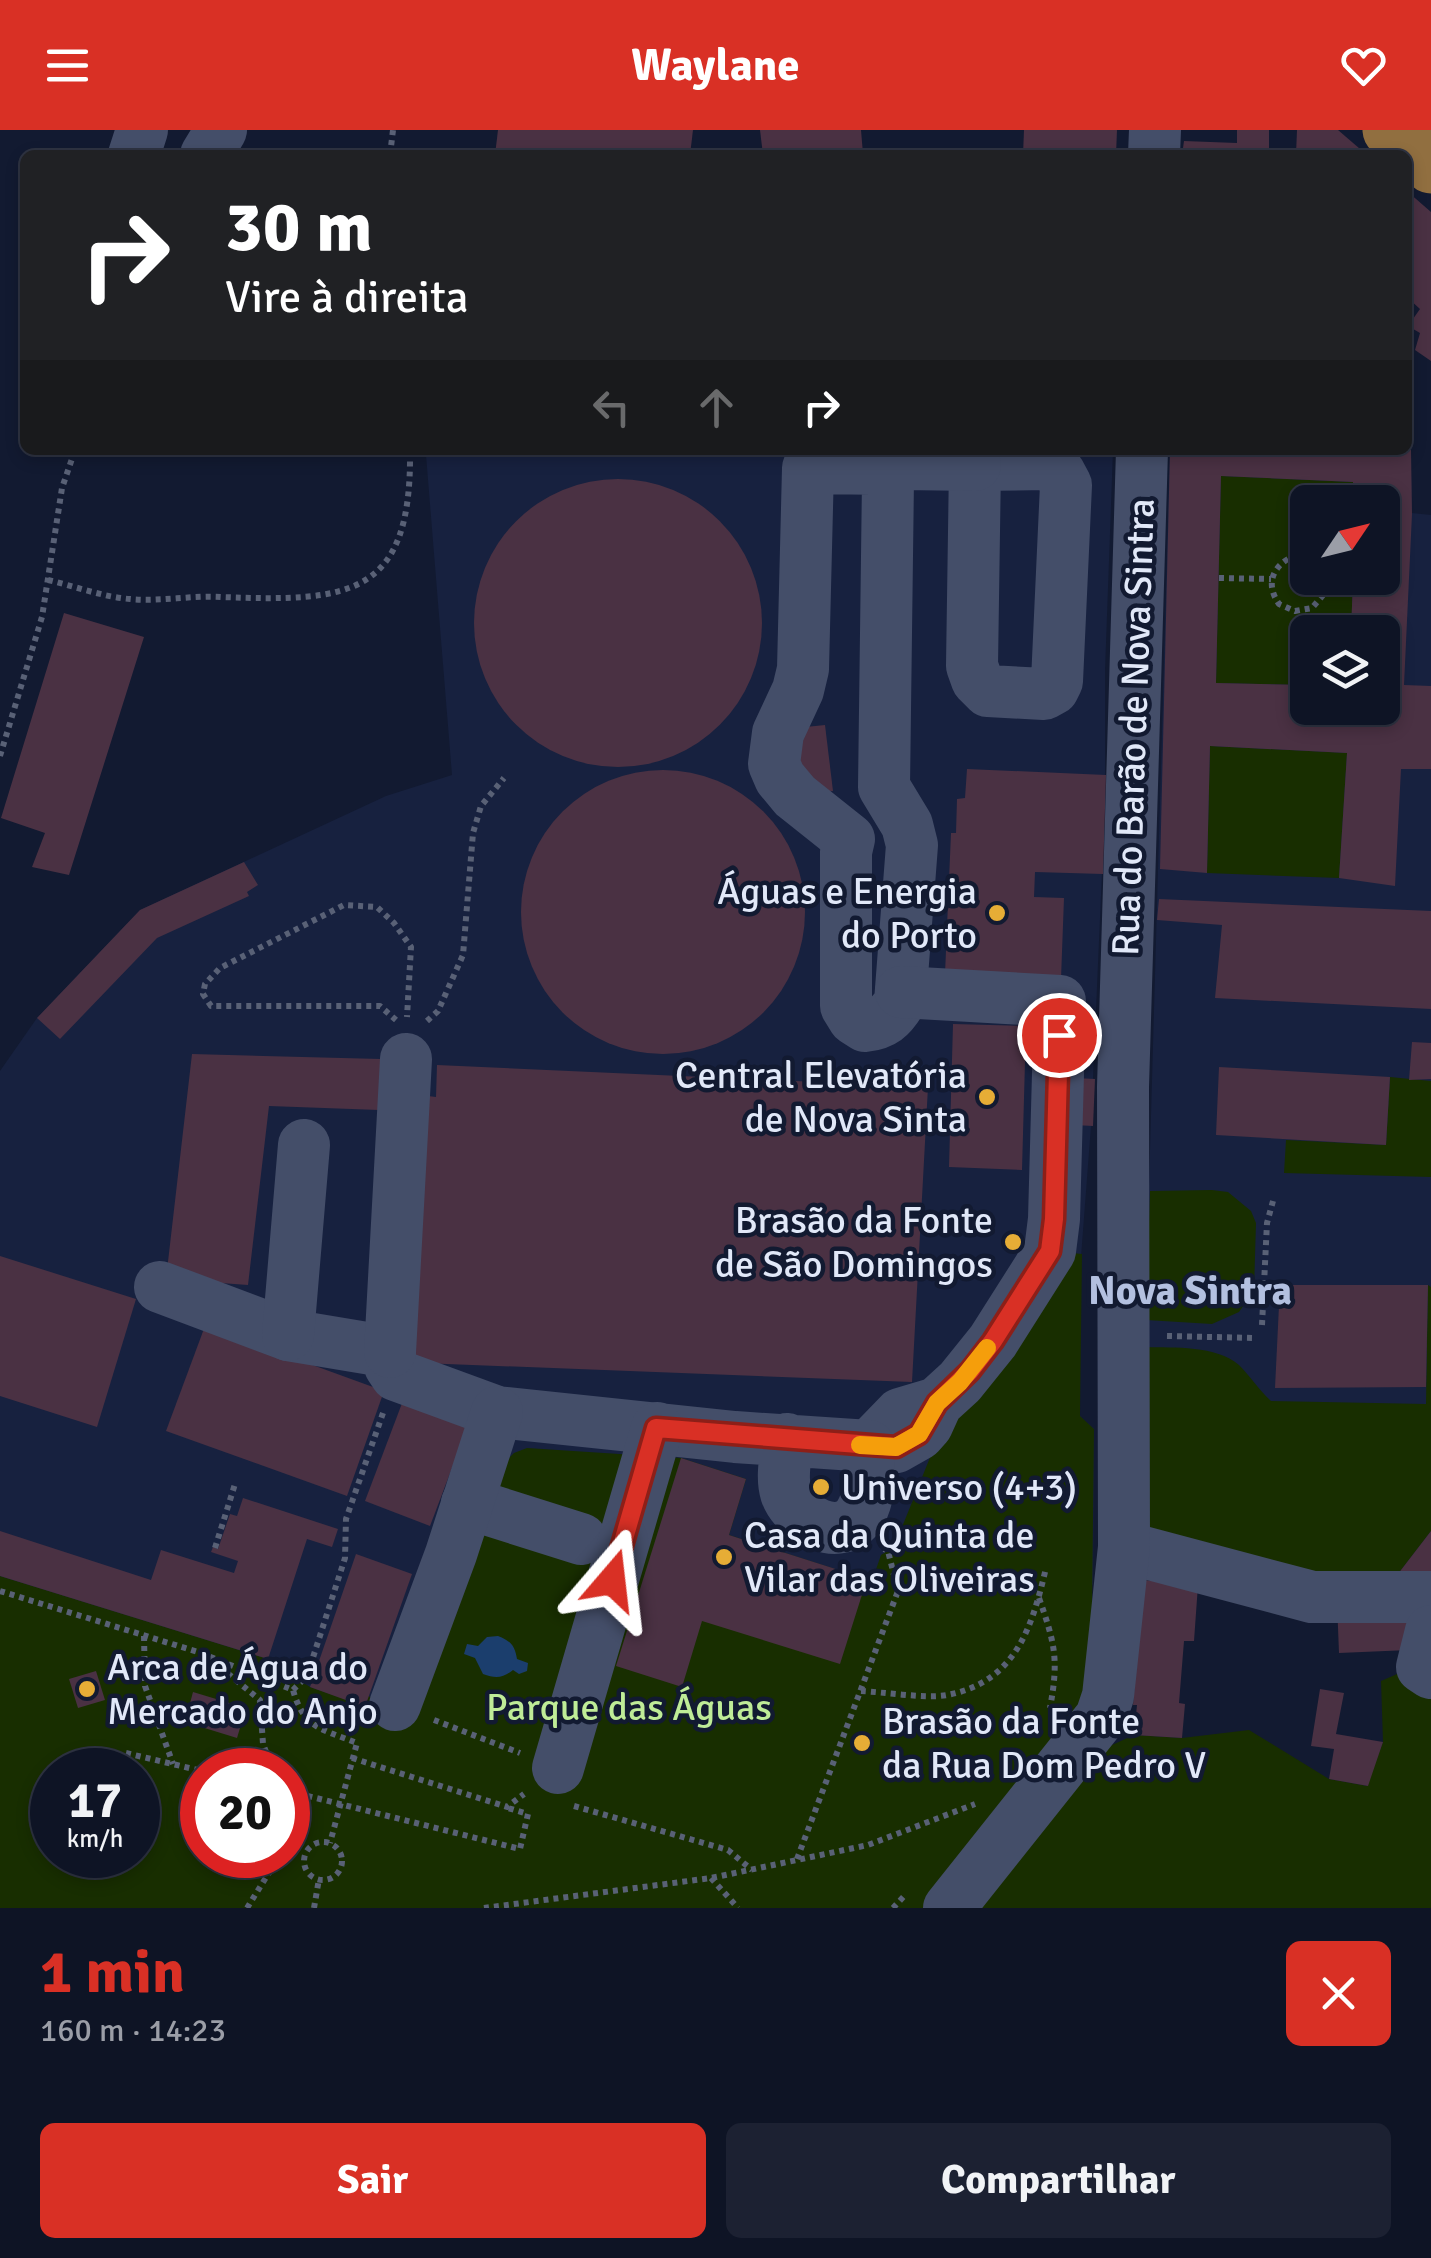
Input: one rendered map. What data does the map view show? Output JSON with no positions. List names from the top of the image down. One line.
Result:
{"streets":{"street":["Rua do Barão de Nova Sintra"]},"districts":["Nova Sintra"],"parks":["Parque das Águas"],"places":["Águas e Energia do Porto","Central Elevatória de Nova Sinta","Brasão da Fonte de São Domingos","Universo (4+3)","Casa da Quinta de Vilar das Oliveiras","Arca de Água do Mercado do Anjo","Brasão da Fonte da Rua Dom Pedro V"],"north":"top right","page":{"header":"Waylane","turn":["30 m","Vire à direita"],"speed":"17 km/h","limit":"20","heading":["1 min","160 m · 14:23"],"buttons":["Sair","Compartilhar"]}}
